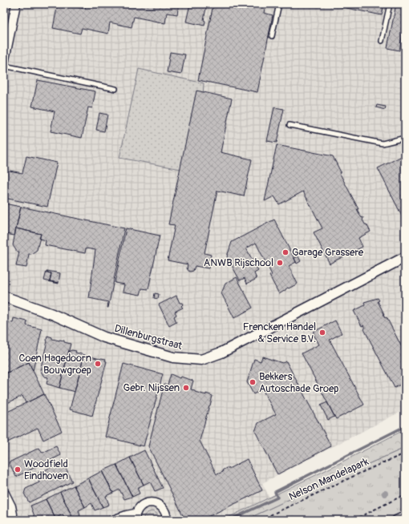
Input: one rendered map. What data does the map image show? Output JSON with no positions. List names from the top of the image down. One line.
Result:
{"streets":{"street":["Dillenburgstraat"],"path":["Nelson Mandelapark"]},"places":["Garage Grassere","ANWB Rijschool","Frencken Handel & Service B.V.","Coen Hagedoorn Bouwgroep","Bekkers Autoschade Groep","Gebr. Nijssen","Woodfield Eindhoven"]}
